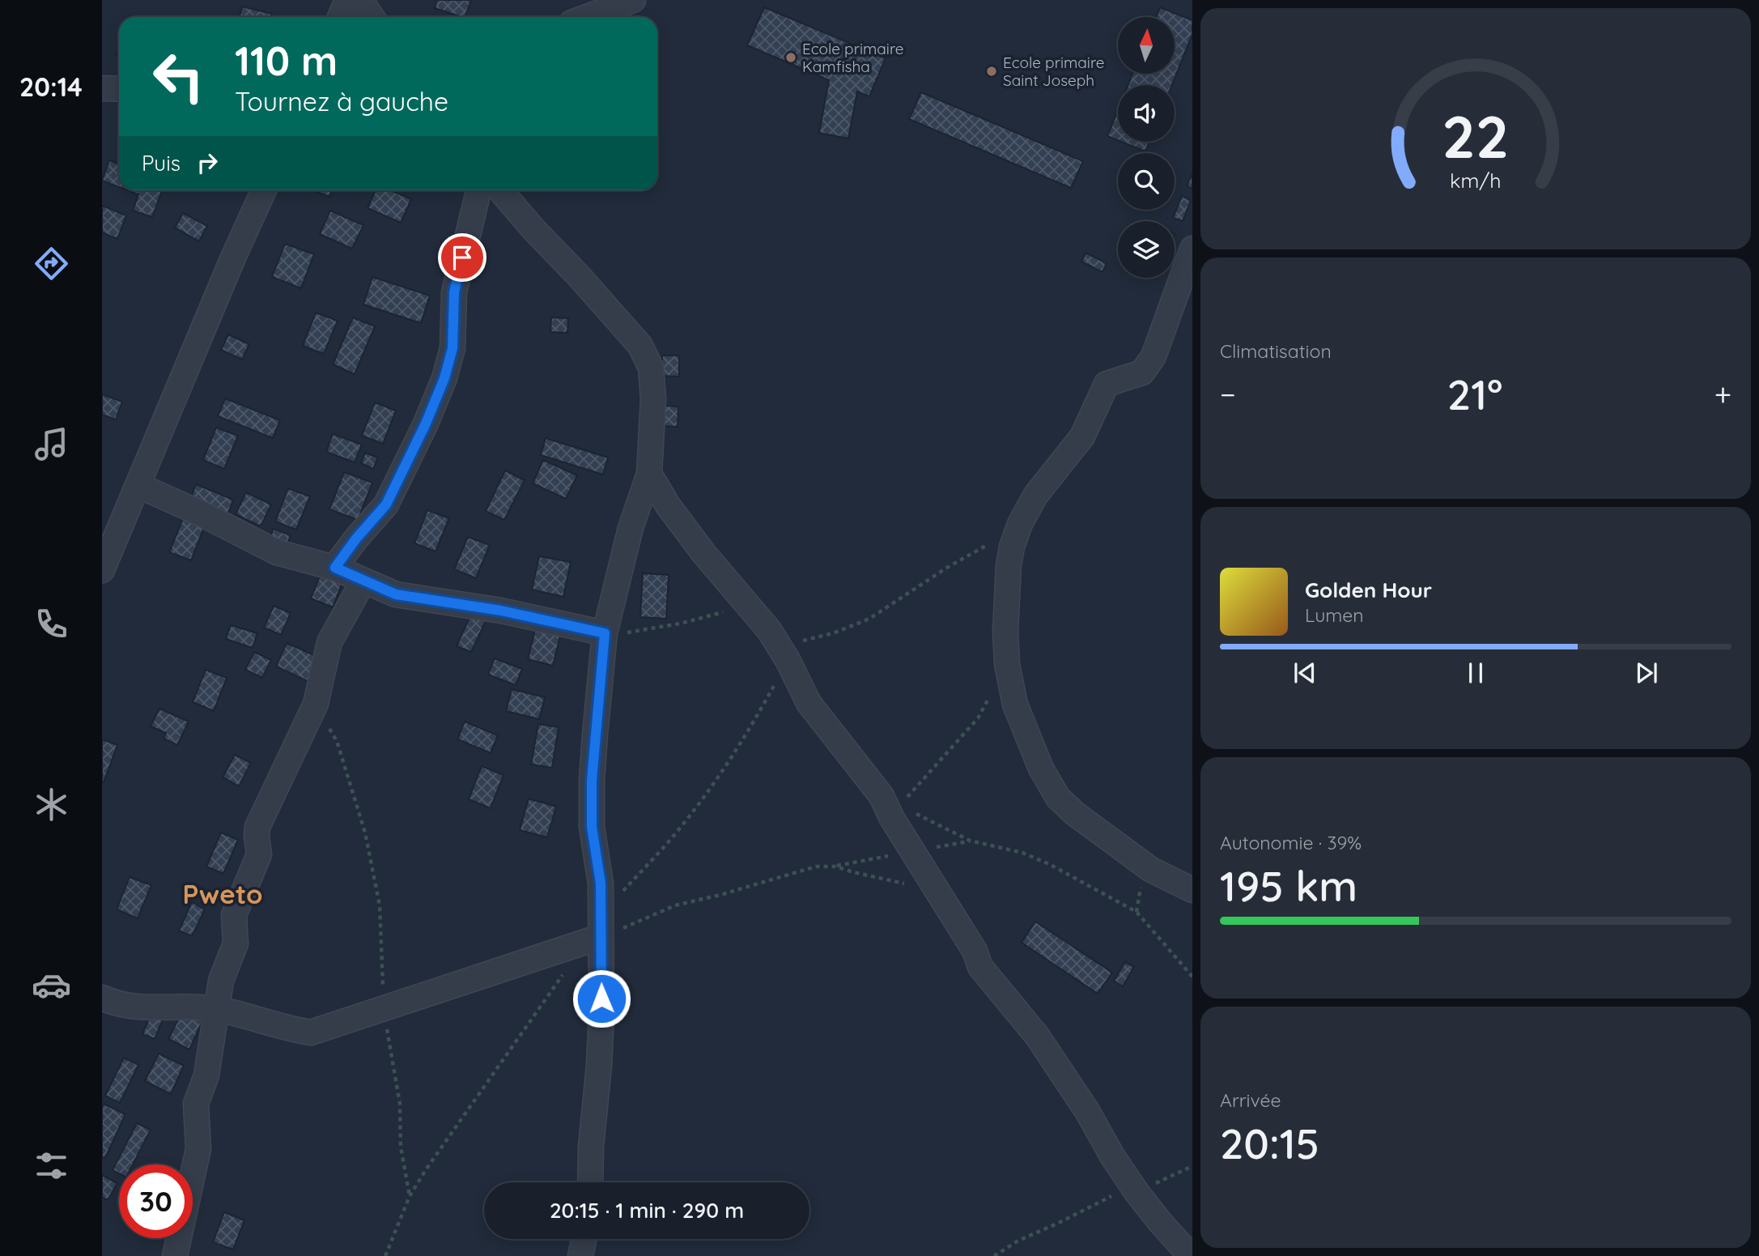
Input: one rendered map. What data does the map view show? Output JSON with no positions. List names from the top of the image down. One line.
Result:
{"districts":["Pweto"],"places":["Ecole primaire Kamfisha","Ecole primaire Saint Joseph"],"north":"top","page":{"tabs":"20:14","turn":["110 m","Tournez à gauche"],"then":"Puis","tile":["Climatisation",["Autonomie · 39%","195 km"],["Arrivée","20:15"]],"heat":["−","21°","+"],"song":["Golden Hour","Lumen"],"limit":"30","trip":"20:15 · 1 min · 290 m","gauge":["22","km/h"]}}
